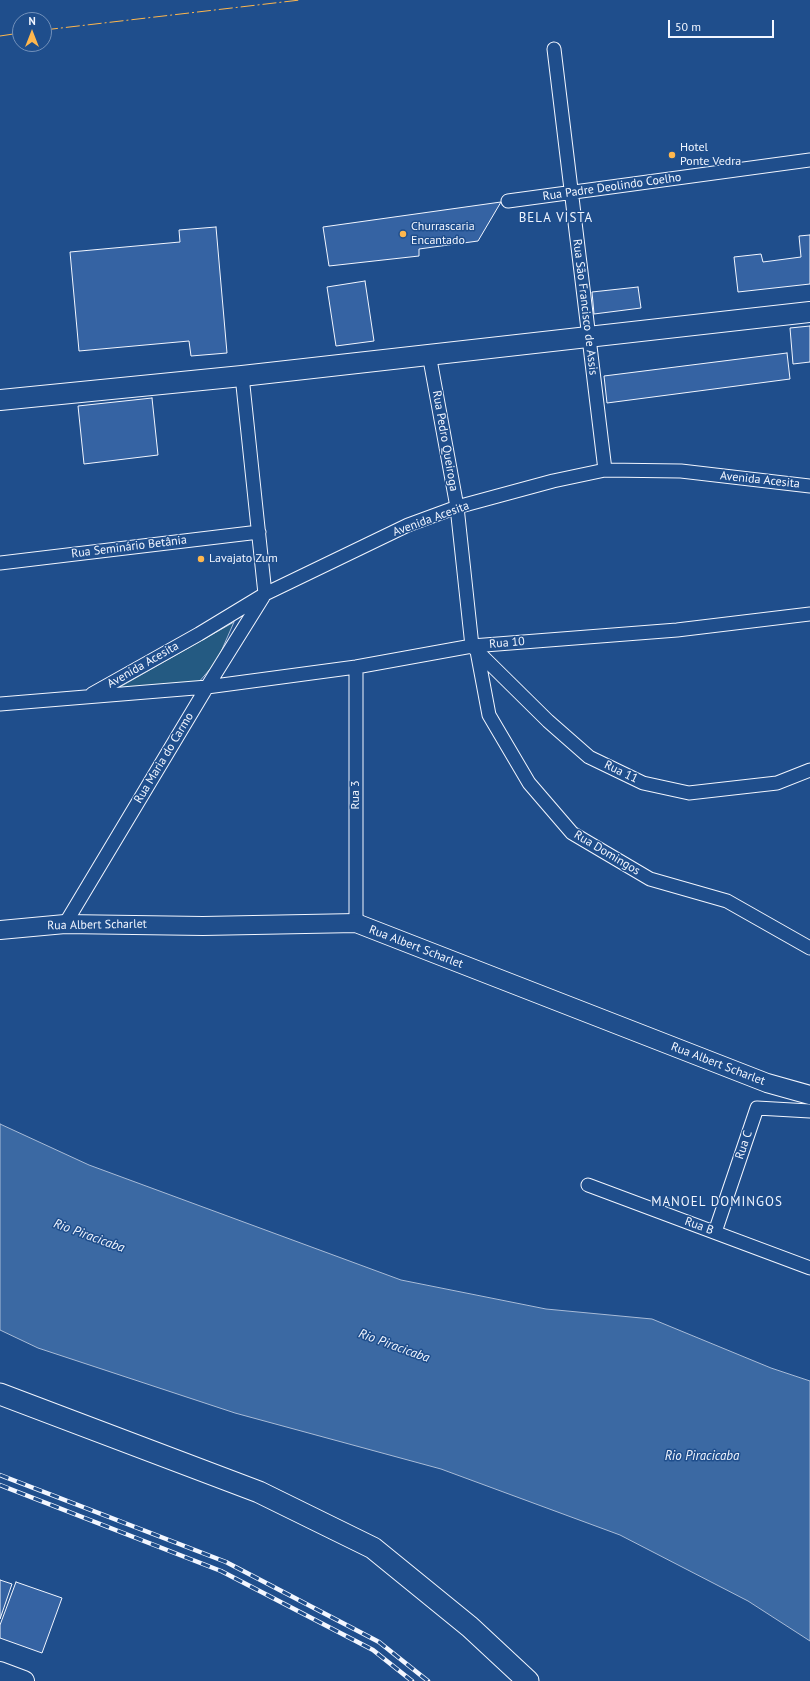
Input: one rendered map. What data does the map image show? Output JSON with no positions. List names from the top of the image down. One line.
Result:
{"streets":{"main road":["Rua Albert Scharlet"],"street":["Rua Padre Deolindo Coelho","Rua São Francisco de Assis","Rua Pedro Queiroga","Avenida Acesita","Rua Seminário Betânia","Rua 10","Rua Maria do Carmo","Rua 11","Rua 3","Rua Domingos","Rua C","Rua B"]},"crossings":[["Rua Padre Deolindo Coelho","Rua São Francisco de Assis"],["Rua São Francisco de Assis","Avenida Acesita"],["Rua Pedro Queiroga","Avenida Acesita"],["Rua Pedro Queiroga","Rua 10"],["Rua Pedro Queiroga","Rua 11"],["Rua Pedro Queiroga","Rua Domingos"],["Avenida Acesita","Rua 10"],["Avenida Acesita","Rua Maria do Carmo"],["Rua 10","Rua Maria do Carmo"],["Rua 10","Rua 11"],["Rua 10","Rua 3"],["Rua 10","Rua Domingos"],["Rua Maria do Carmo","Rua Albert Scharlet"],["Rua 11","Rua Domingos"],["Rua 3","Rua Albert Scharlet"],["Rua C","Rua B"]],"districts":["BELA VISTA","MANOEL DOMINGOS"],"water":["Rio Piracicaba"],"places":["Hotel Ponte Vedra","Churrascaria Encantado","Lavajato Zum"],"scale_bar":"50 m","north":"top"}
